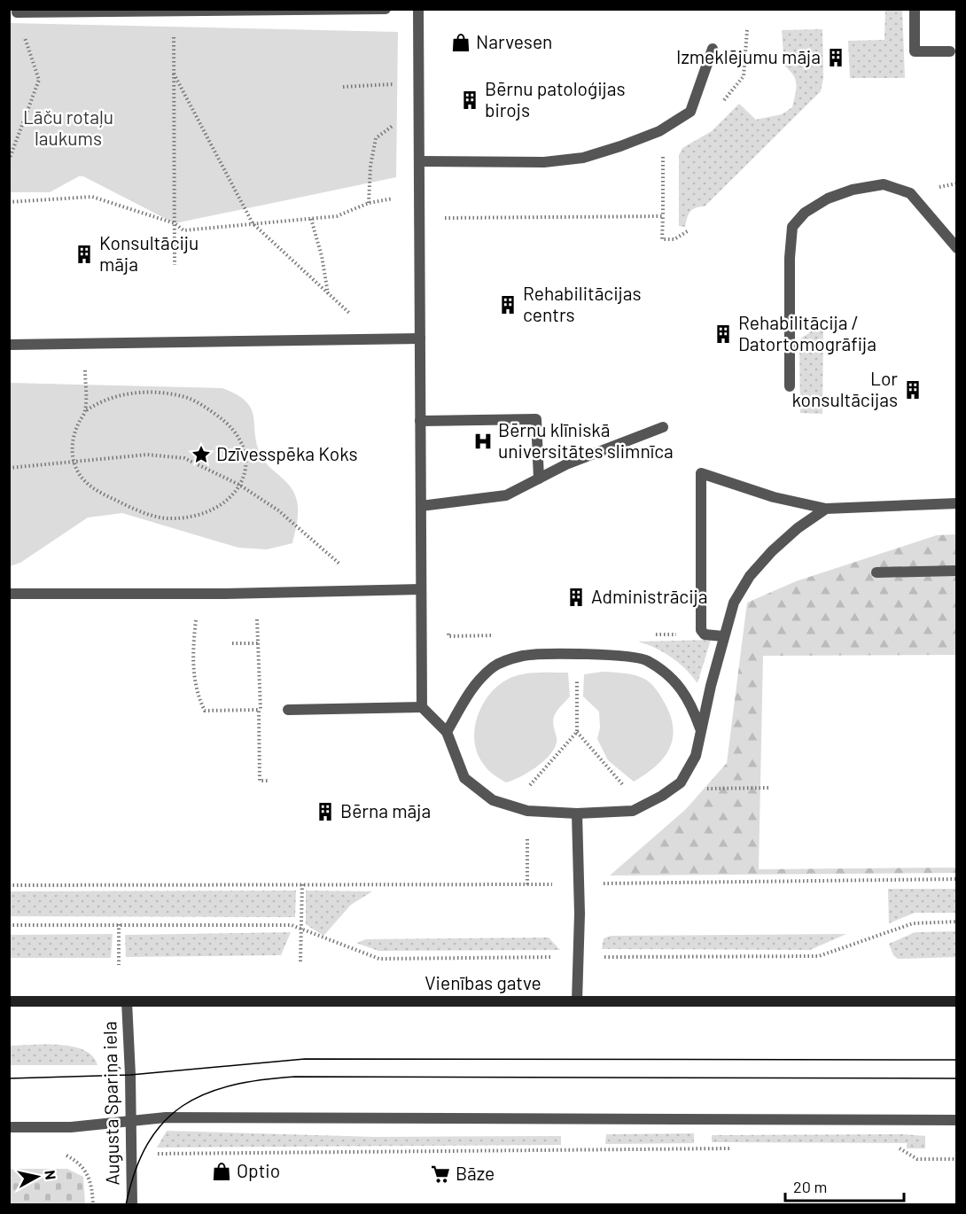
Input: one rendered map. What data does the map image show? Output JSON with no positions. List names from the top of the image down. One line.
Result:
{"streets":{"main road":["Vienības gatve"],"street":["Augusta Spariņa iela"]},"crossings":[["Vienības gatve","Augusta Spariņa iela"]],"parks":["Lāču rotaļu laukums"],"places":{"shop":["Narvesen","Optio"],"building":["Izmeklējumu māja","Bērnu patoloģijas birojs","Konsultāciju māja","Rehabilitācijas centrs","Rehabilitācija / Datortomogrāfija","Lor konsultācijas","Administrācija","Bērna māja"],"hospital":["Bērnu klīniskā universitātes slimnīca"],"place":["Dzīvesspēka Koks"],"supermarket":["Bāze"]},"scale_bar":"20 m","north":"right"}
